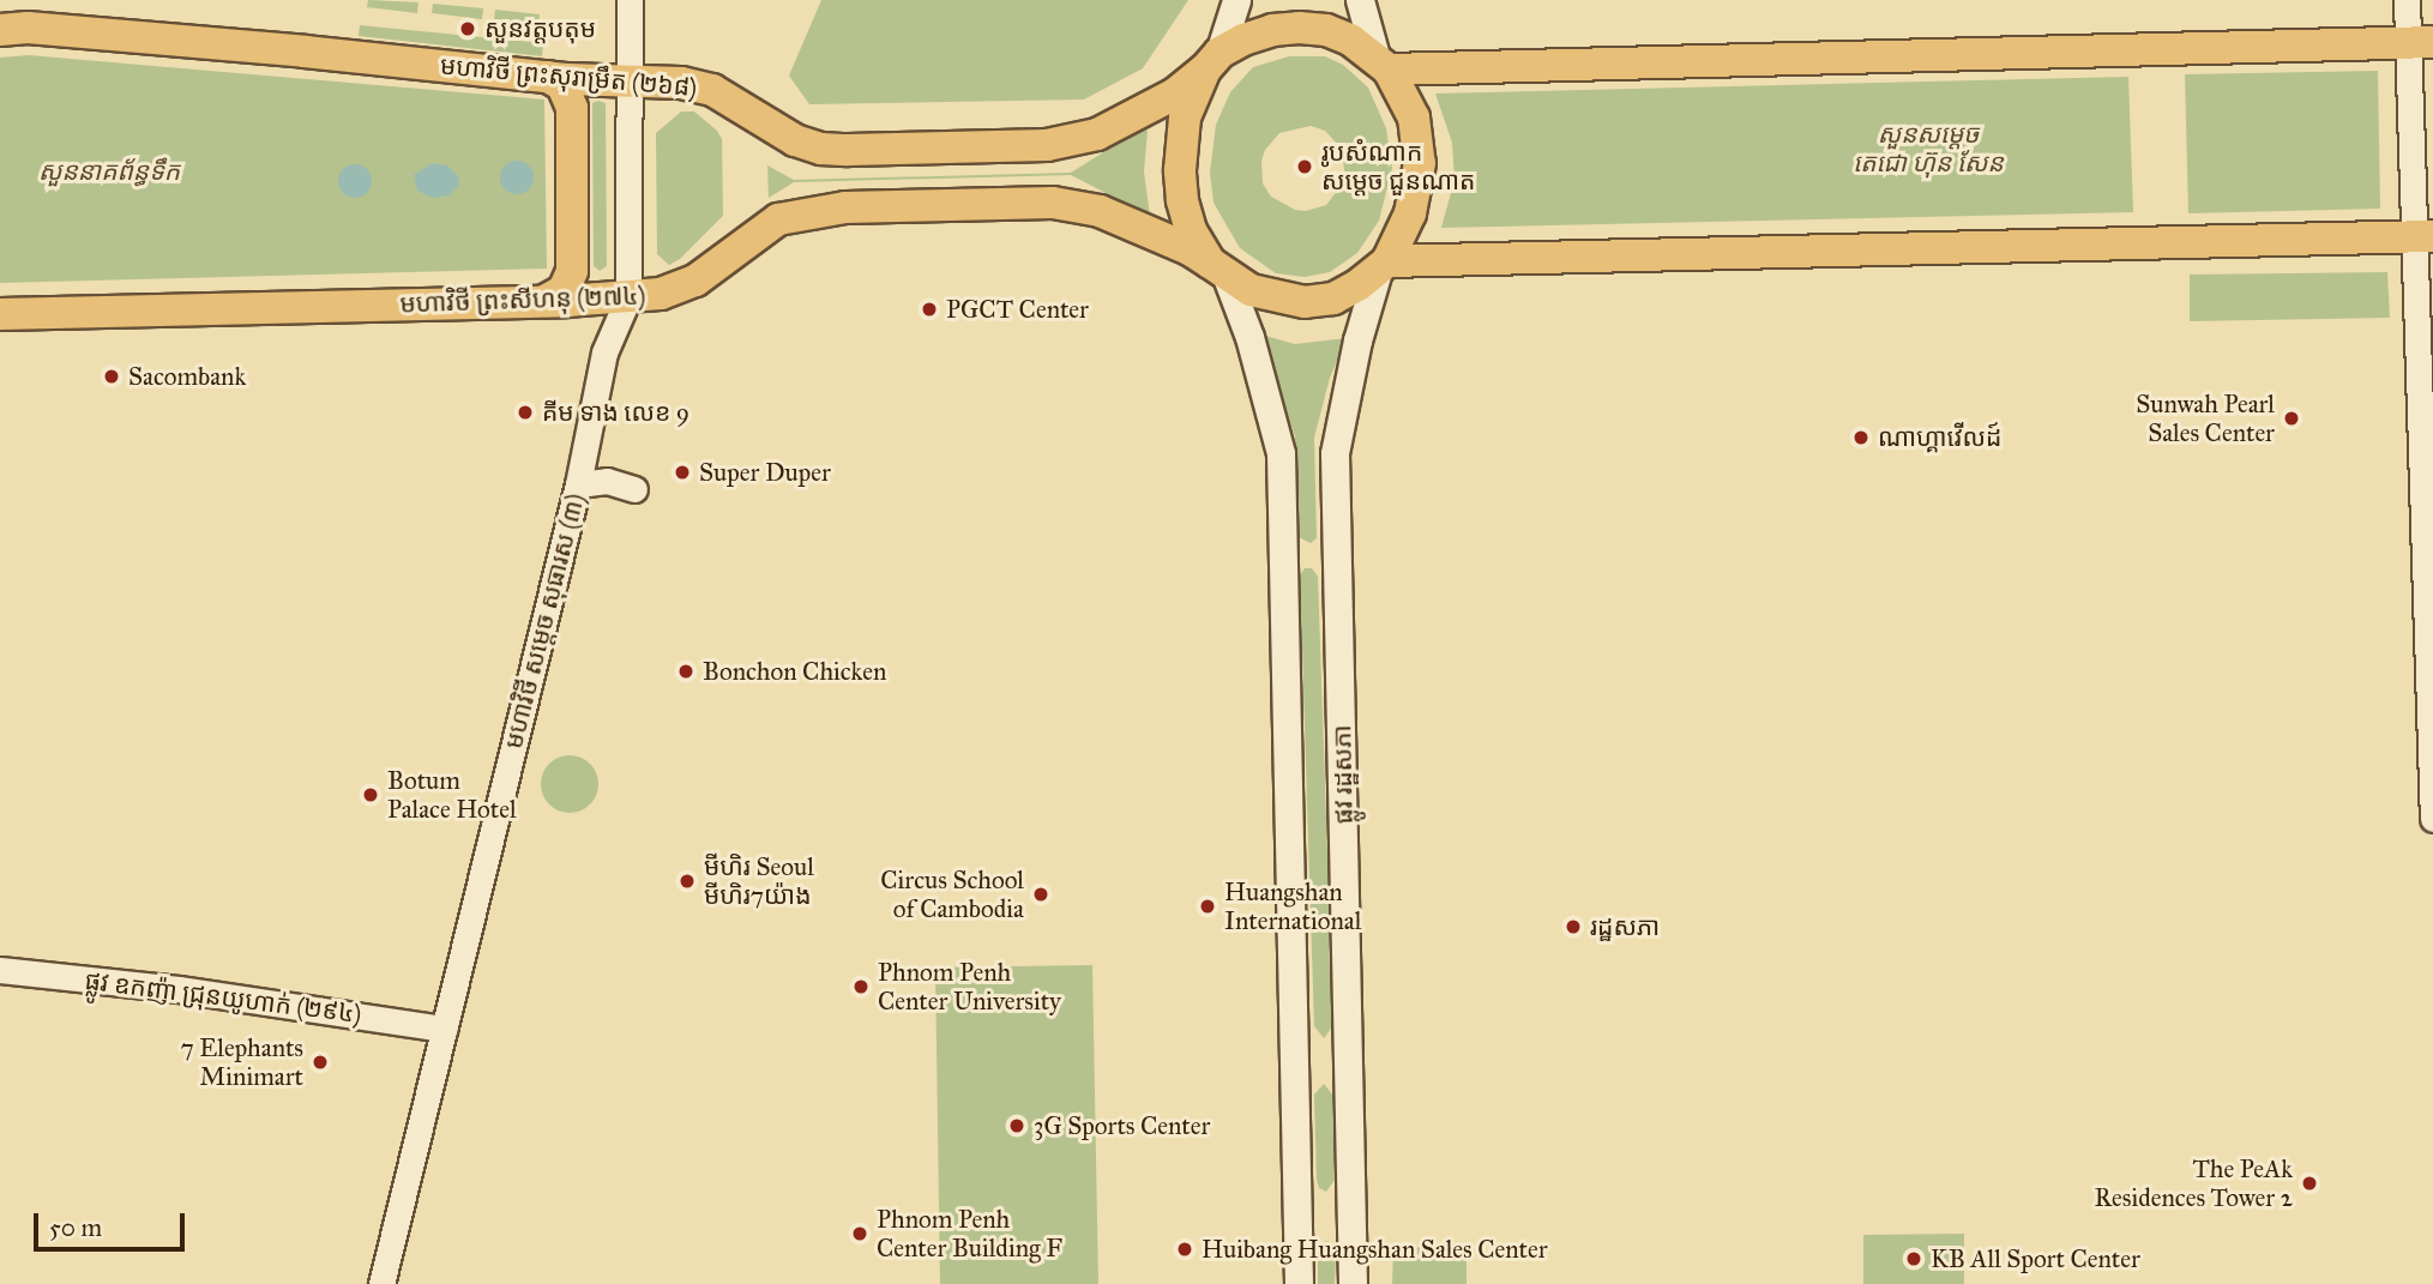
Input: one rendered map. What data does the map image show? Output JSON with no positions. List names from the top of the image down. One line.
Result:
{"streets":{"main road":["មហាវិថី ព្រះសុរាម្រឹត (២៦៨)","មហាវិថី ព្រះសីហនុ (២៧៤)","ផ្លូវ រដ្ឋសភា"],"street":["មហាវិថី សម្តេច សុធារស (៣)","ផ្លូវ ឧកញ៉ា ជ្រុនយូហាក់ (២៩៤)"]},"crossings":[["មហាវិថី ព្រះសុរាម្រឹត (២៦៨)","មហាវិថី ព្រះសីហនុ (២៧៤)"],["មហាវិថី ព្រះសុរាម្រឹត (២៦៨)","មហាវិថី សម្តេច សុធារស (៣)"],["មហាវិថី ព្រះសុរាម្រឹត (២៦៨)","ផ្លូវ រដ្ឋសភា"],["មហាវិថី ព្រះសីហនុ (២៧៤)","មហាវិថី សម្តេច សុធារស (៣)"],["មហាវិថី ព្រះសីហនុ (២៧៤)","ផ្លូវ រដ្ឋសភា"],["មហាវិថី សម្តេច សុធារស (៣)","ផ្លូវ ឧកញ៉ា ជ្រុនយូហាក់ (២៩៤)"]],"parks":["សួនសម្តេច តេជោ ហ៊ុន សែន","សួននាគព័ន្ធទឹក"],"places":["សួនវត្តបតុម","រូបសំណាក សម្ដេច ជួនណាត","PGCT Center","Sacombank","គីម ទាង លេខ 9","Sunwah Pearl Sales Center","ណាហ្គាវើលដ៍","Super Duper","Bonchon Chicken","Botum Palace Hotel","មីហិរ Seoul មីហិរ7យ៉ាង","Circus School of Cambodia","Huangshan International","រដ្ឋសភា","Phnom Penh Center University","7 Elephants Minimart","3G Sports Center","The PeAk Residences Tower 2","Phnom Penh Center Building F","Huibang Huangshan Sales Center","KB All Sport Center"],"scale_bar":"50 m"}
